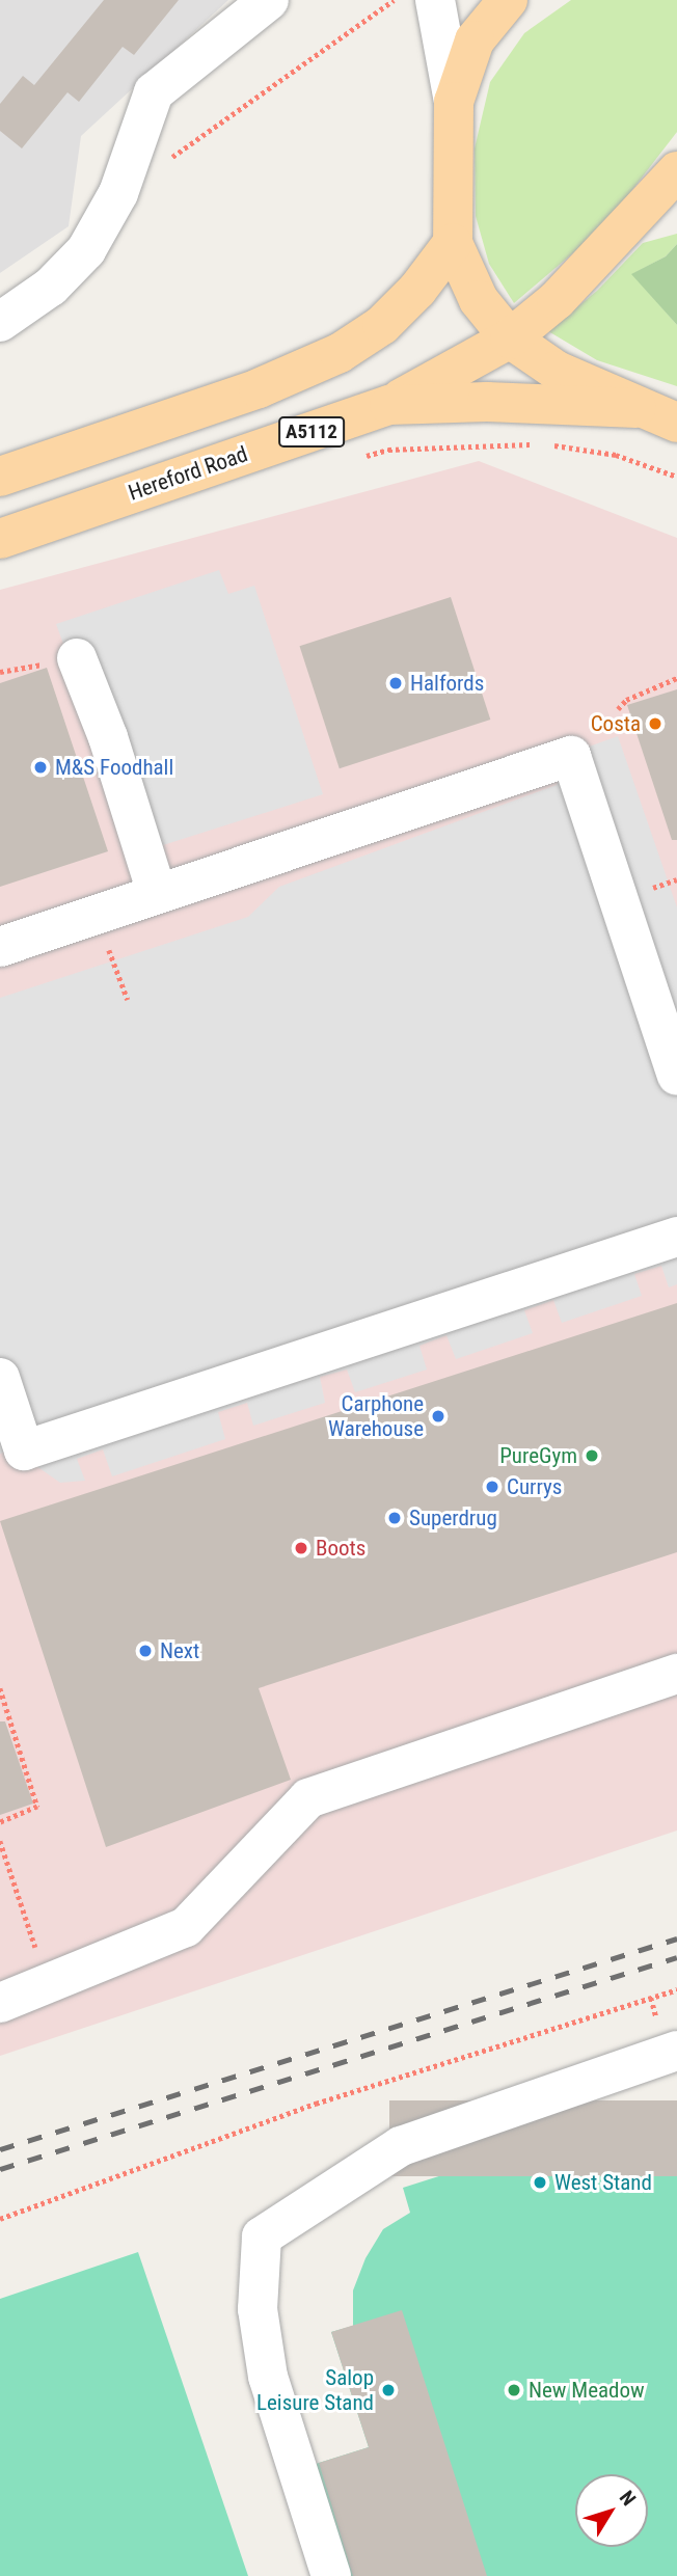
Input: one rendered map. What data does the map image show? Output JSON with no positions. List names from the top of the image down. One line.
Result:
{"streets":{"main road":["A5112","Hereford Road"]},"places":["Halfords","Costa","M&S Foodhall","Carphone Warehouse","PureGym","Currys","Superdrug","Boots","Next","West Stand","Salop Leisure Stand","New Meadow"],"north":"top right"}
